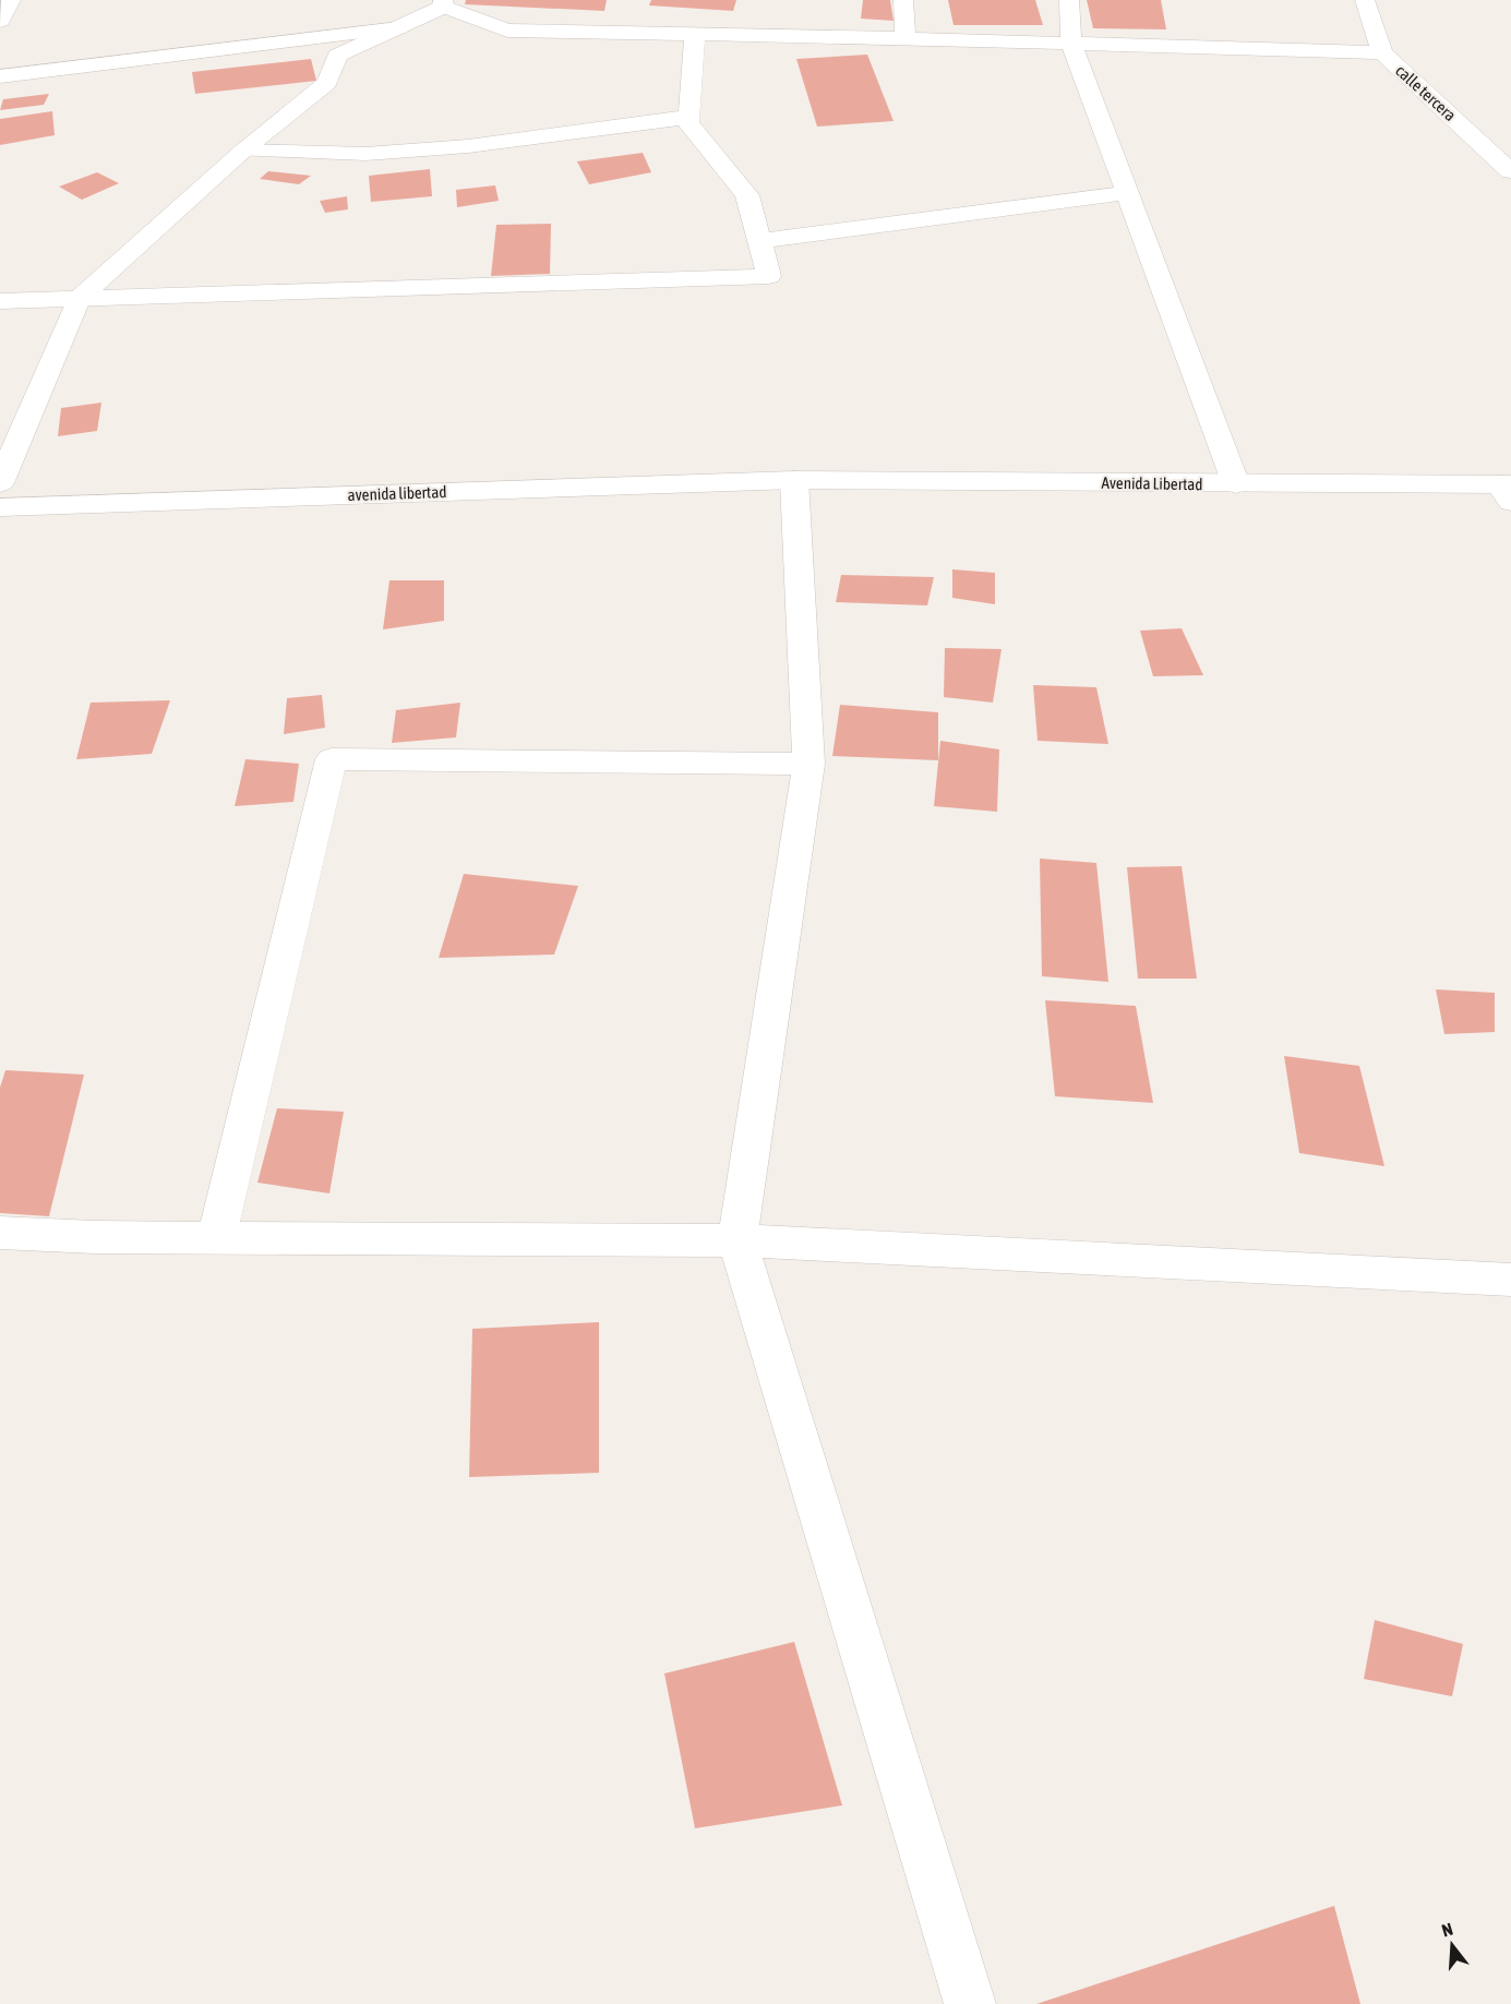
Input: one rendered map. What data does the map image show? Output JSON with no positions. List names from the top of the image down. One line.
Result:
{"streets":{"street":["calle tercera","Avenida Libertad","avenida libertad"]},"crossings":[["Avenida Libertad","avenida libertad"]],"north":"top"}
